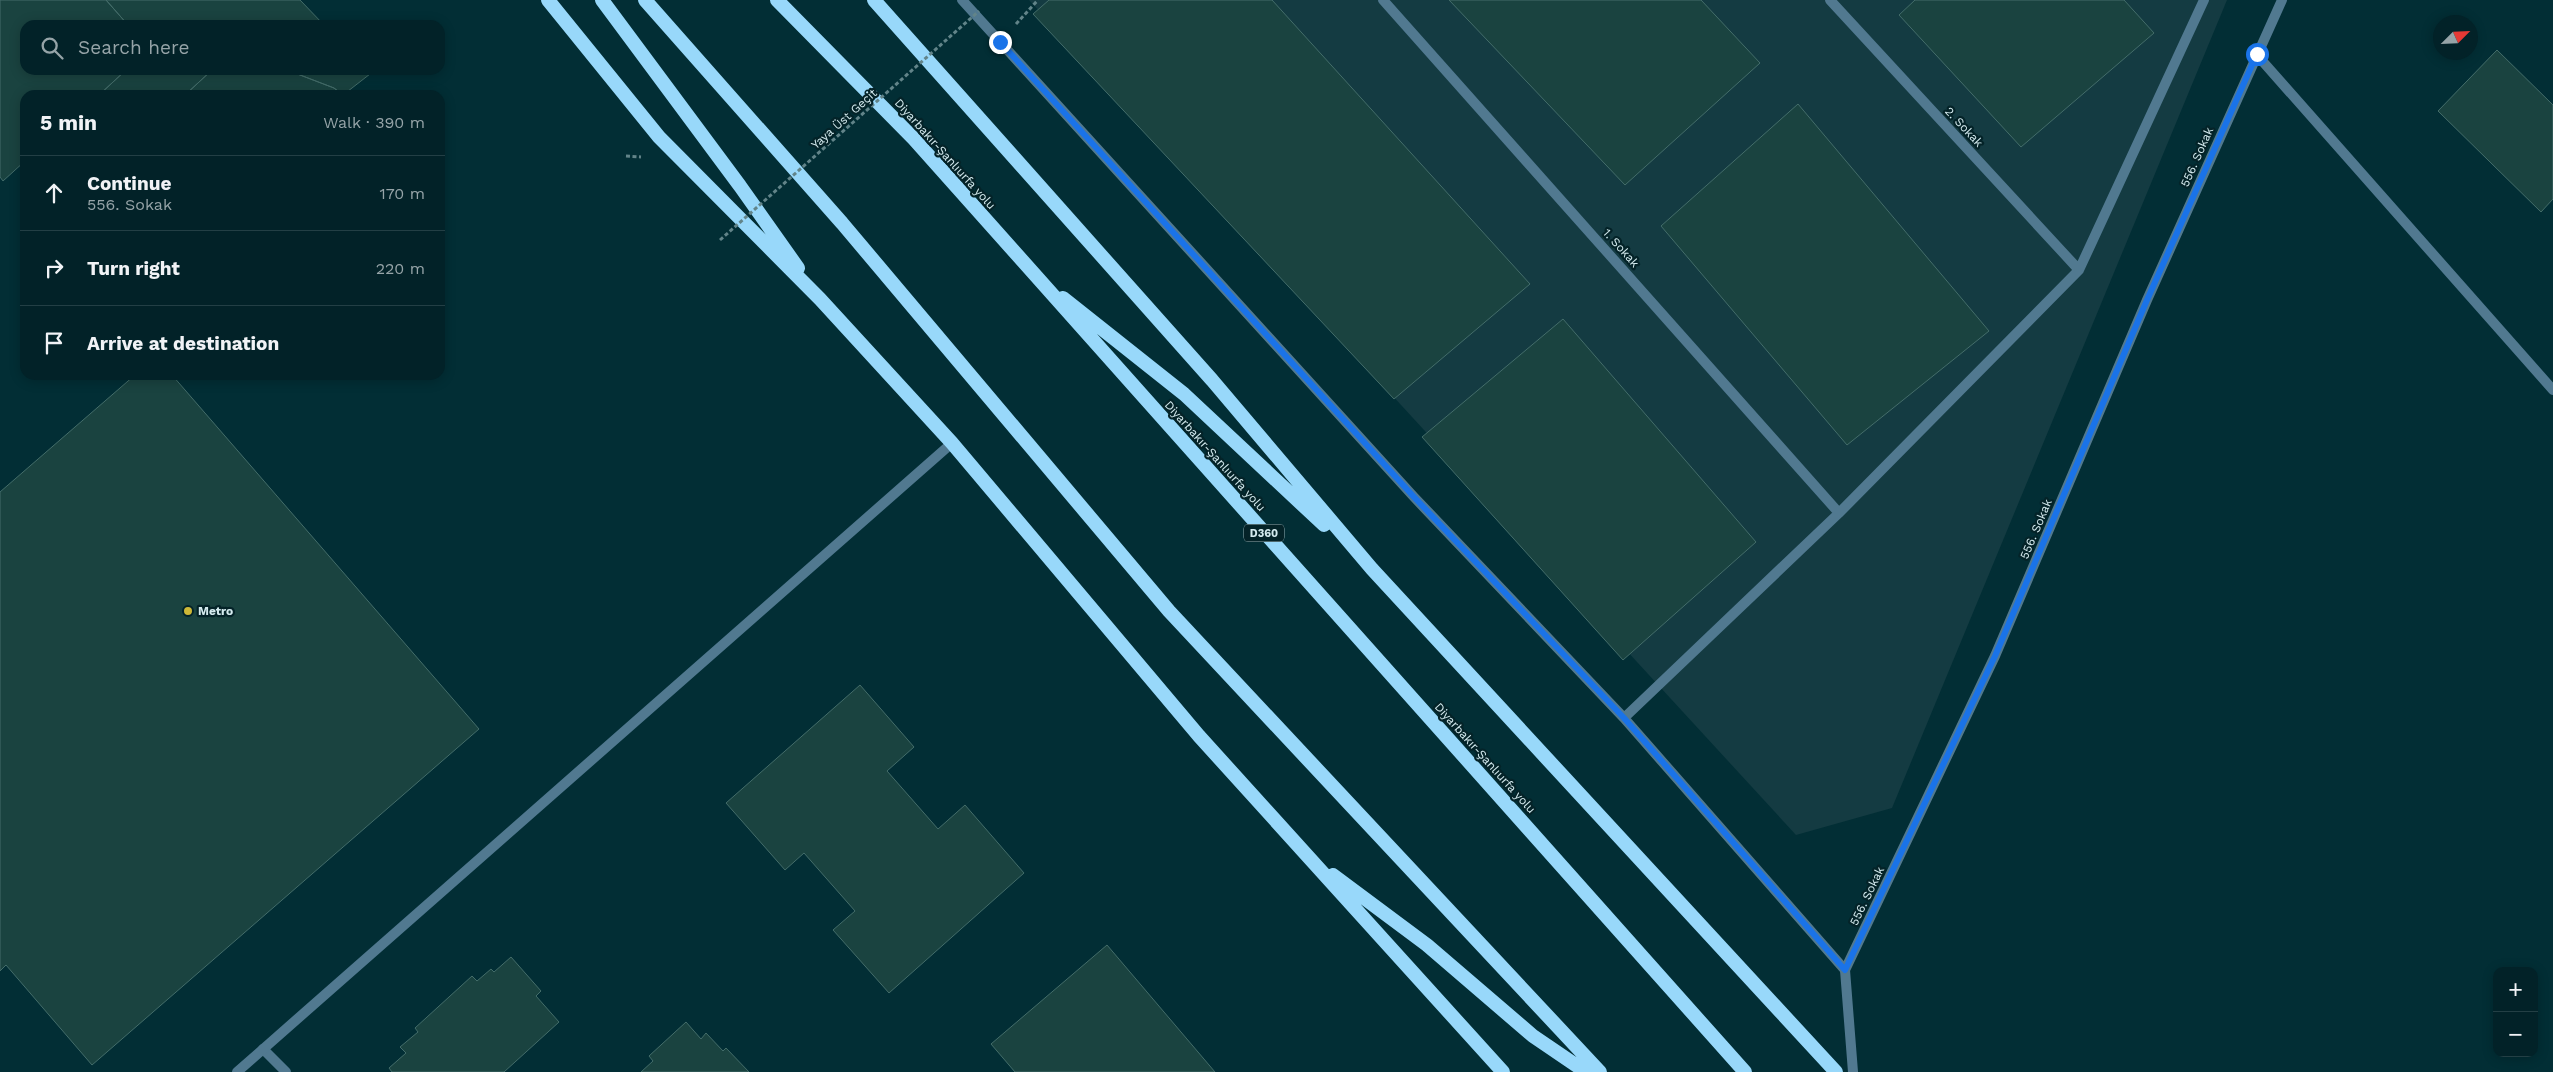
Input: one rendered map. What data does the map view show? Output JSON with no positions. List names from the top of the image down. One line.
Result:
{"streets":{"highway":["Diyarbakır-Şanlıurfa yolu","D360"],"street":["2. Sokak","556. Sokak","1. Sokak"],"path":["Yaya Üst Geçit"]},"places":["Metro"],"north":"top right","page":{"search":"Search here","heading":["5 min","Walk · 390 m"],"list":[["Continue","556. Sokak","170 m"],["Turn right","220 m"],"Arrive at destination"],"map_buttons":["+","−"]}}
